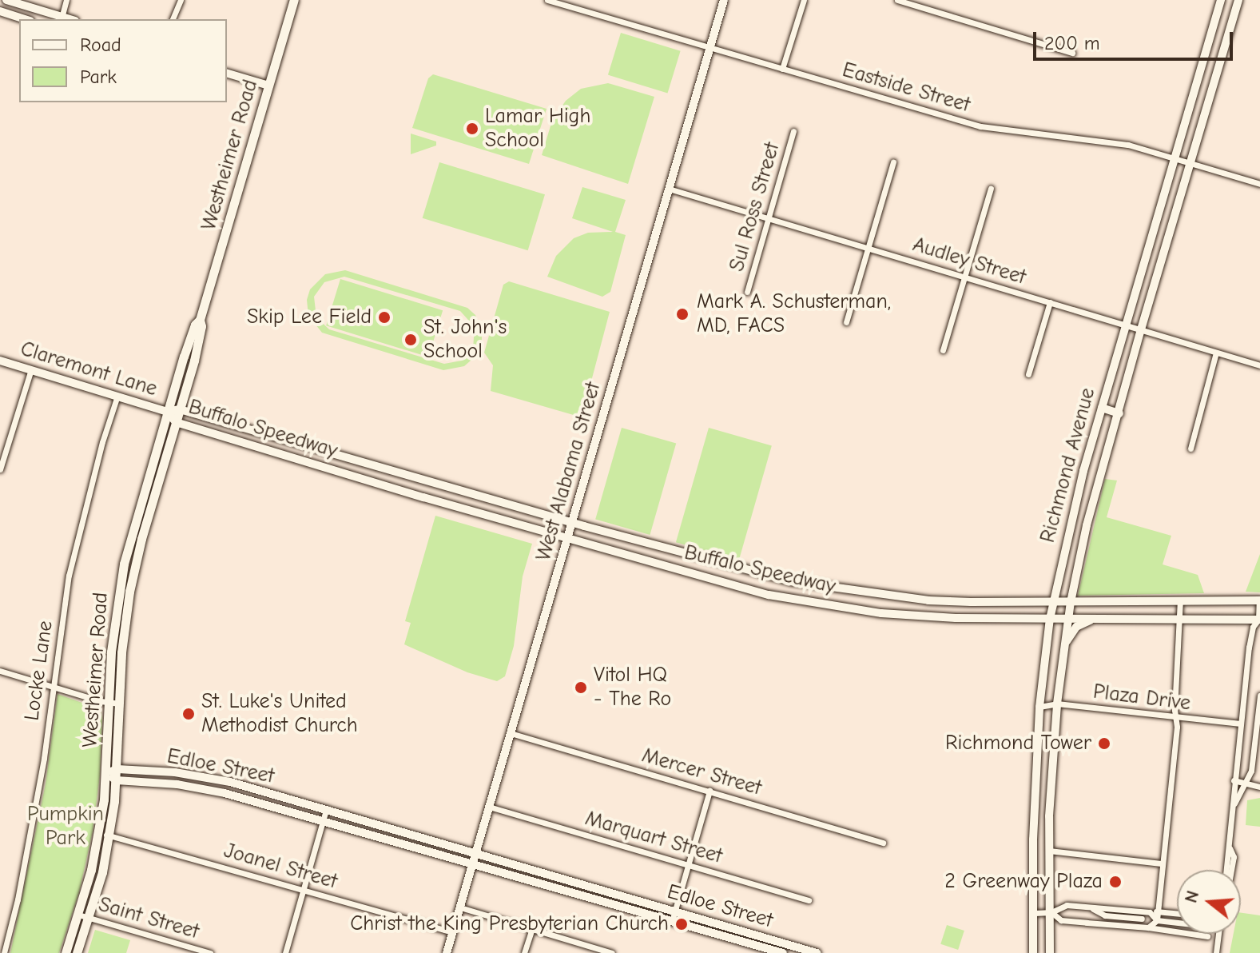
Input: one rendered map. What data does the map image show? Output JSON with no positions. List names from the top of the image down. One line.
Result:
{"streets":{"main road":["Westheimer Road","Claremont Lane","Buffalo Speedway","Richmond Avenue","West Alabama Street","Edloe Street"],"street":["Eastside Street","Sul Ross Street","Audley Street","Locke Lane","Plaza Drive","Mercer Street","Marquart Street","Joanel Street","Saint Street"]},"crossings":[["Eastside Street","Richmond Avenue"],["Eastside Street","West Alabama Street"],["Westheimer Road","Claremont Lane"],["Westheimer Road","Buffalo Speedway"],["Westheimer Road","Edloe Street"],["Westheimer Road","Joanel Street"],["Westheimer Road","Saint Street"],["Sul Ross Street","Audley Street"],["Audley Street","Richmond Avenue"],["Audley Street","West Alabama Street"],["Claremont Lane","Buffalo Speedway"],["Claremont Lane","Locke Lane"],["Buffalo Speedway","Richmond Avenue"],["Buffalo Speedway","West Alabama Street"],["Richmond Avenue","Plaza Drive"],["West Alabama Street","Edloe Street"],["West Alabama Street","Mercer Street"],["West Alabama Street","Marquart Street"],["West Alabama Street","Joanel Street"]],"parks":["Pumpkin Park"],"places":["Lamar High School","Mark A. Schusterman, MD, FACS","Skip Lee Field","St. John's School","Vitol HQ - The Ro","St. Luke's United Methodist Church","Richmond Tower","2 Greenway Plaza","Christ the King Presbyterian Church"],"legend":["Road","Park"],"scale_bar":"200 m","north":"left"}
